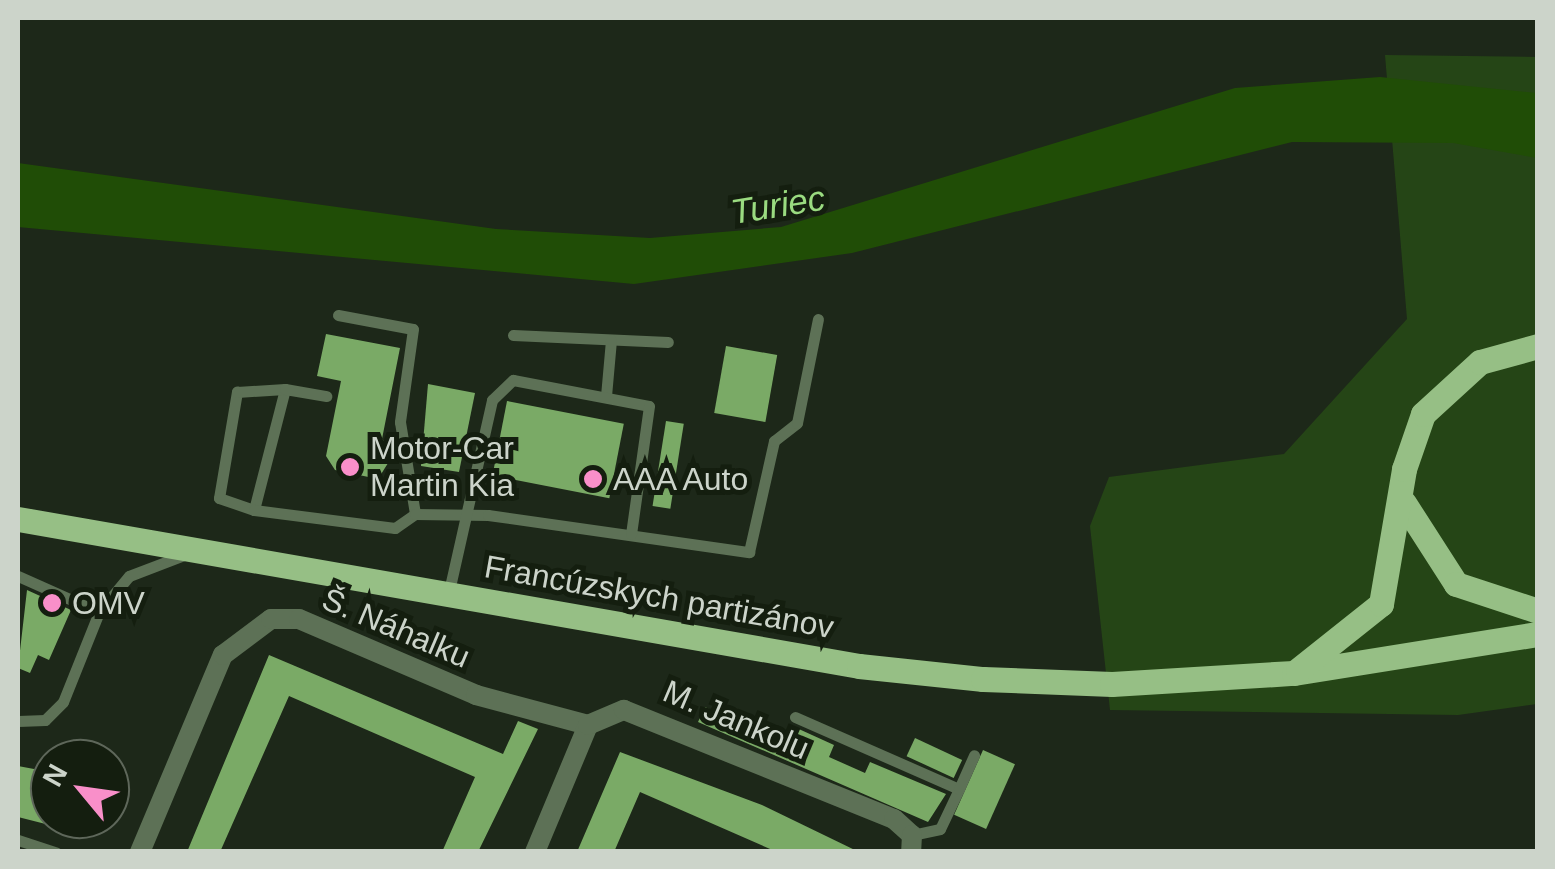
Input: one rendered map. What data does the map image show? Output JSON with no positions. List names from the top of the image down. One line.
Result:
{"streets":{"main road":["Francúzskych partizánov"],"street":["Š. Náhalku","M. Jankolu"]},"crossings":[["Š. Náhalku","M. Jankolu"]],"water":["Turiec"],"places":["Motor-Car Martin Kia","AAA Auto","OMV"],"north":"top left"}
